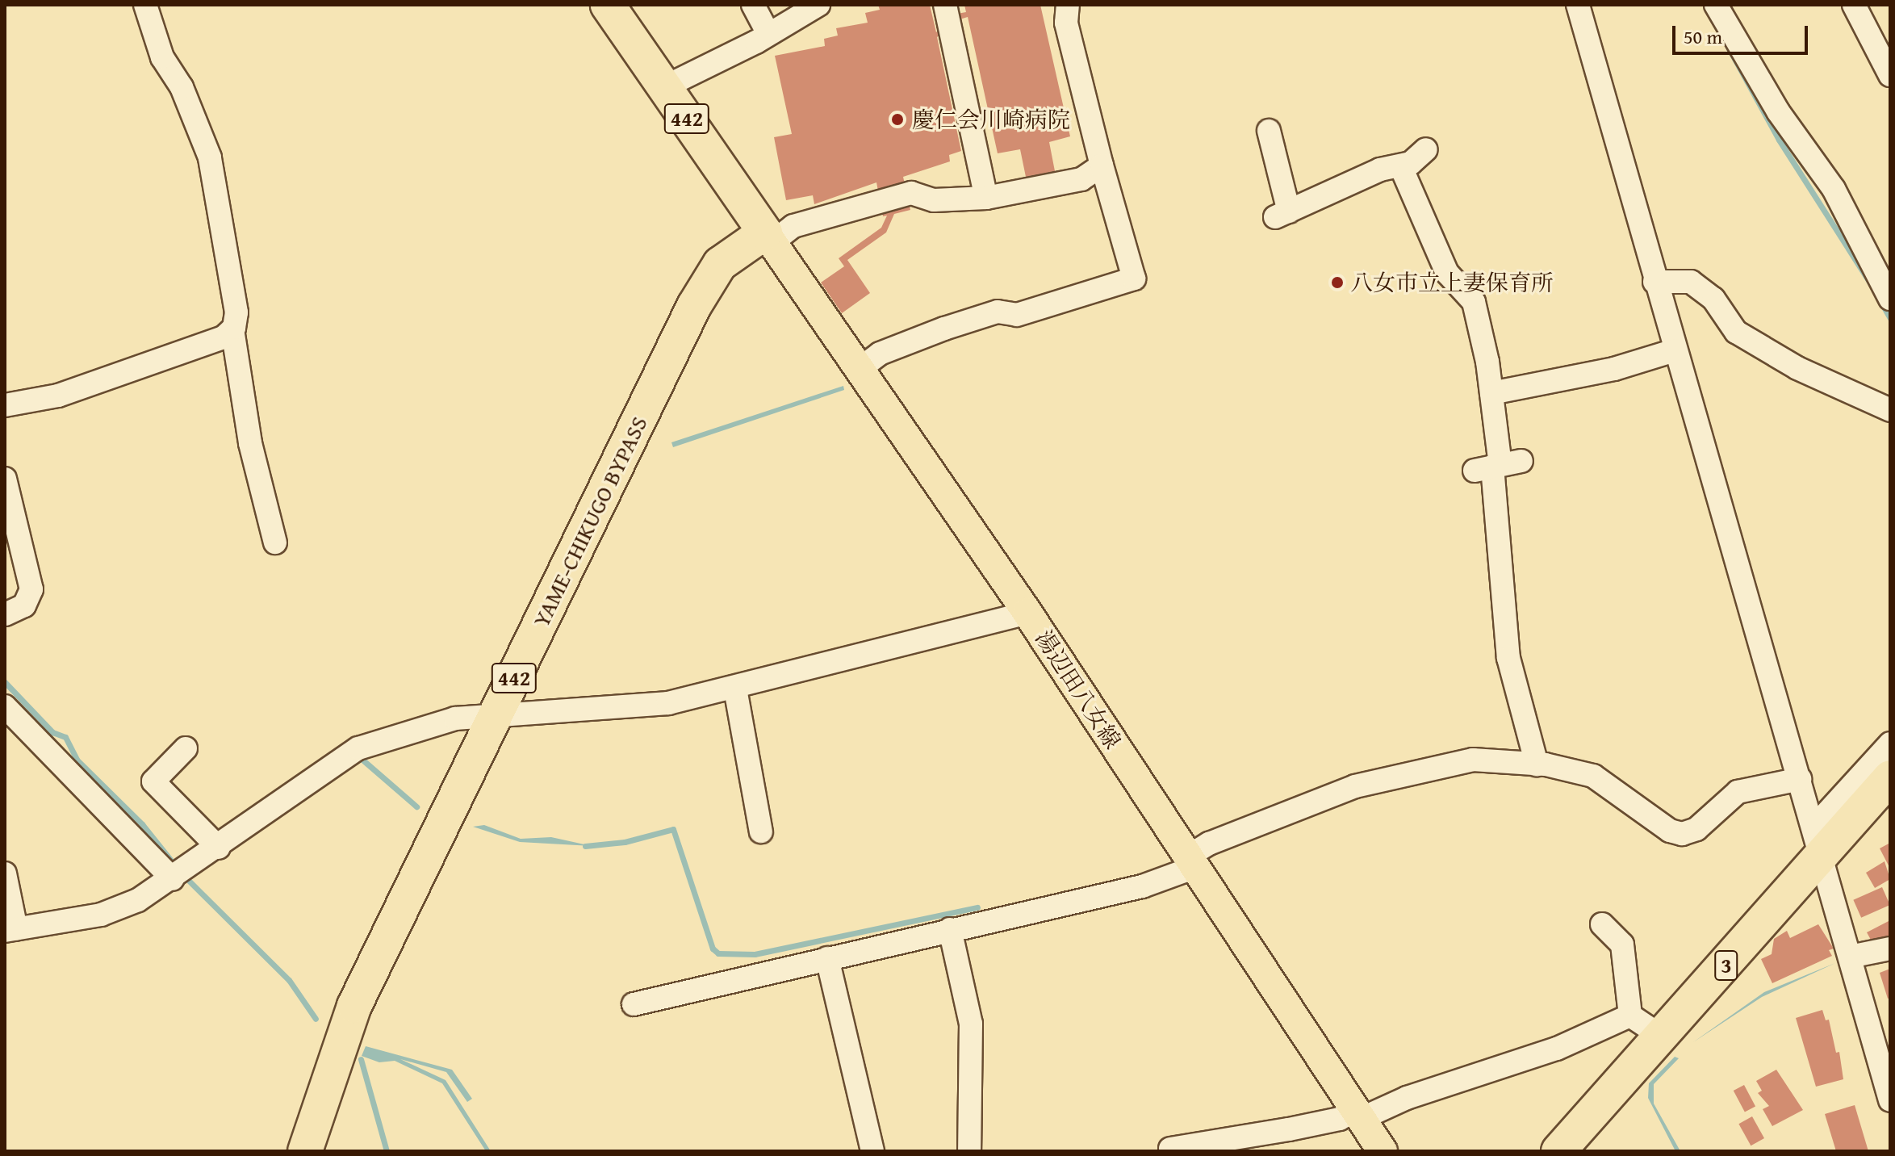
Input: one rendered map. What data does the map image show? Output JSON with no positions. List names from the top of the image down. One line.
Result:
{"streets":{"highway":["442","YAME-CHIKUGO BYPASS","3"],"main road":["湯辺田八女線"]},"crossings":[["442","YAME-CHIKUGO BYPASS"],["442","湯辺田八女線"],["YAME-CHIKUGO BYPASS","湯辺田八女線"]],"places":["慶仁会川崎病院","八女市立上妻保育所"],"scale_bar":"50 m"}
